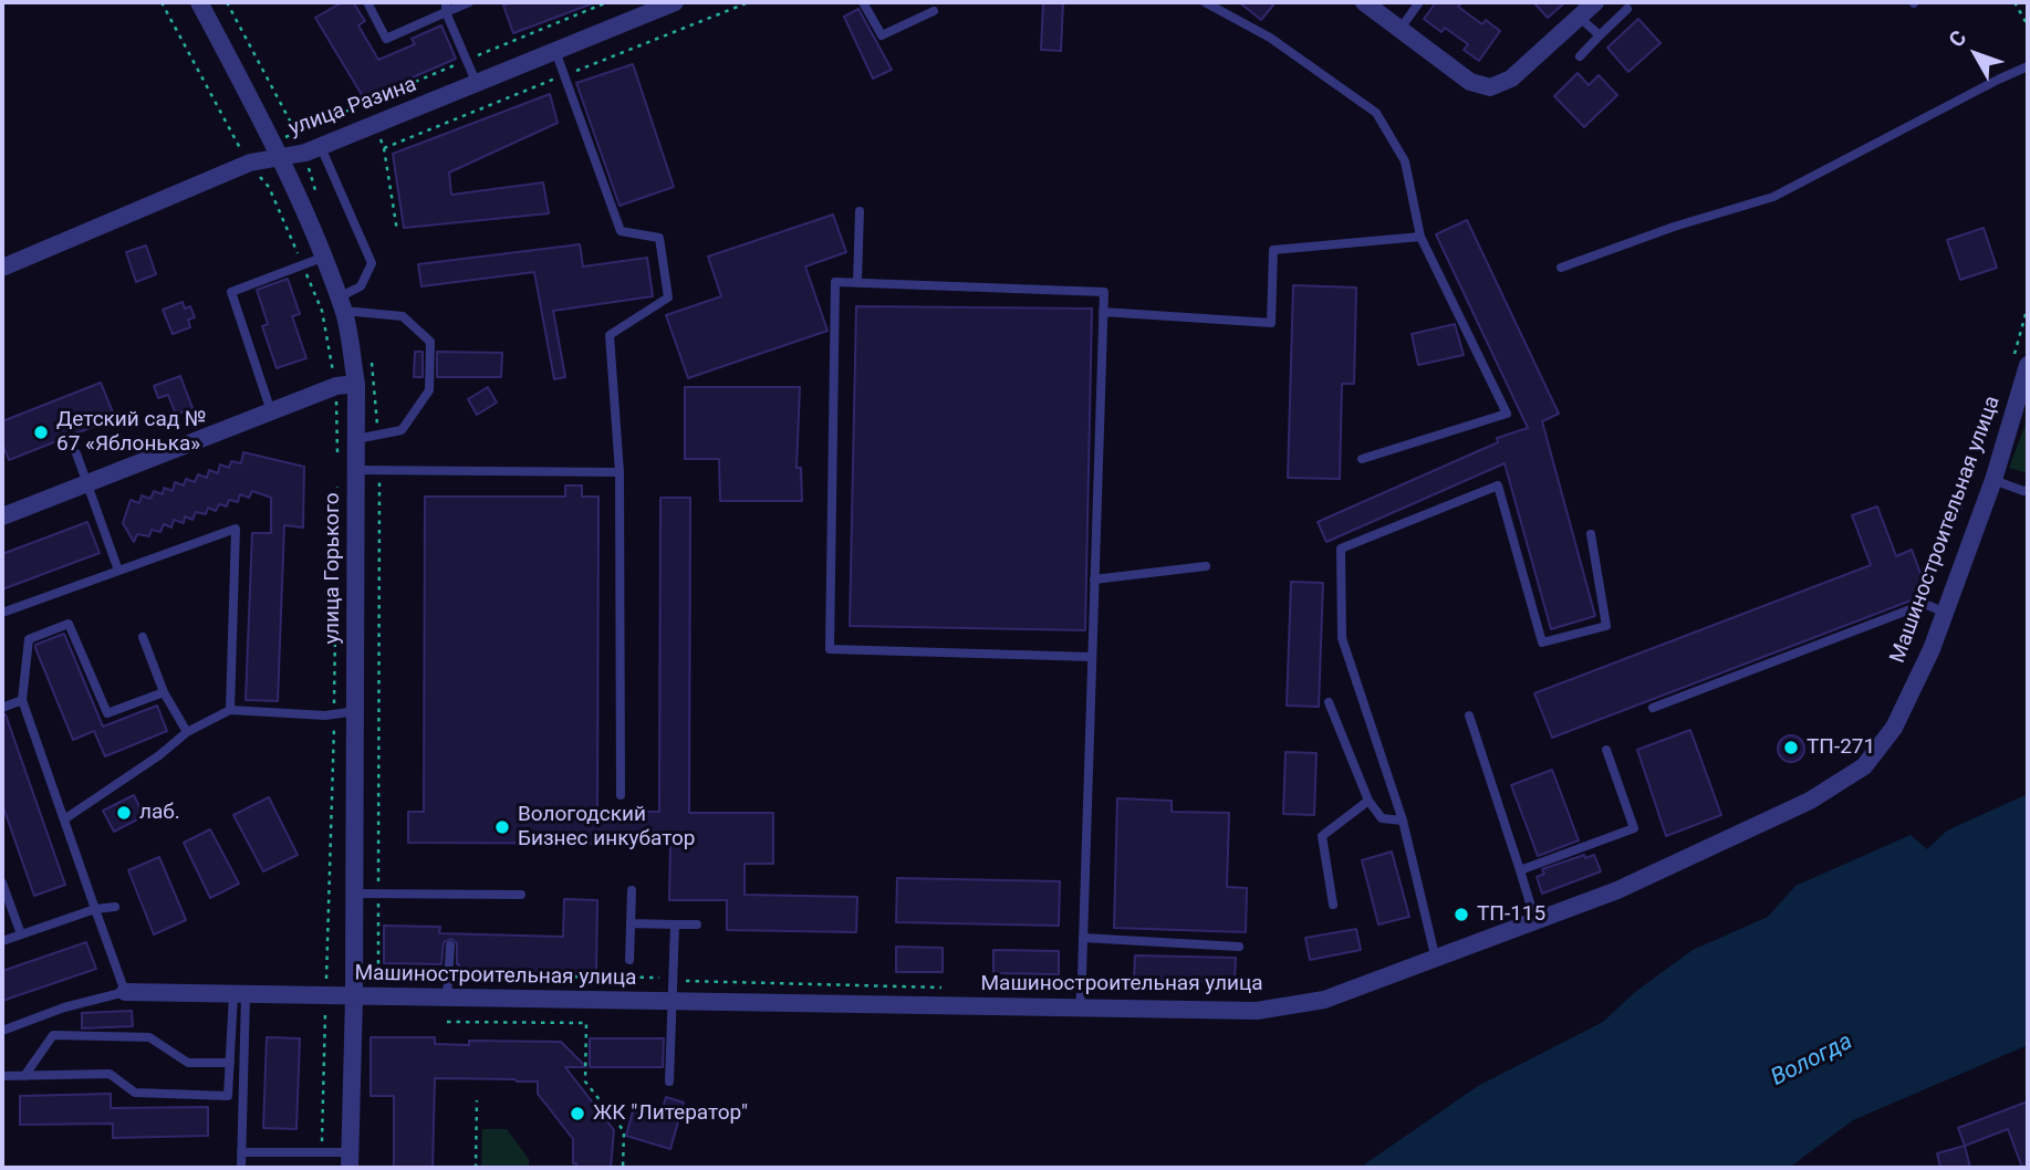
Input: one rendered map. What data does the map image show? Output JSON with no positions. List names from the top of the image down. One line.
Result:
{"streets":{"street":["улица Разина","Машиностроительная улица","улица Горького"]},"crossings":[["улица Разина","улица Горького"],["Машиностроительная улица","улица Горького"]],"water":["Вологда"],"places":["Детский сад № 67 «Яблонька»","ТП-271","лаб.","Вологодский Бизнес инкубатор","ТП-115","ЖК \"Литератор\""],"north":"top left"}
